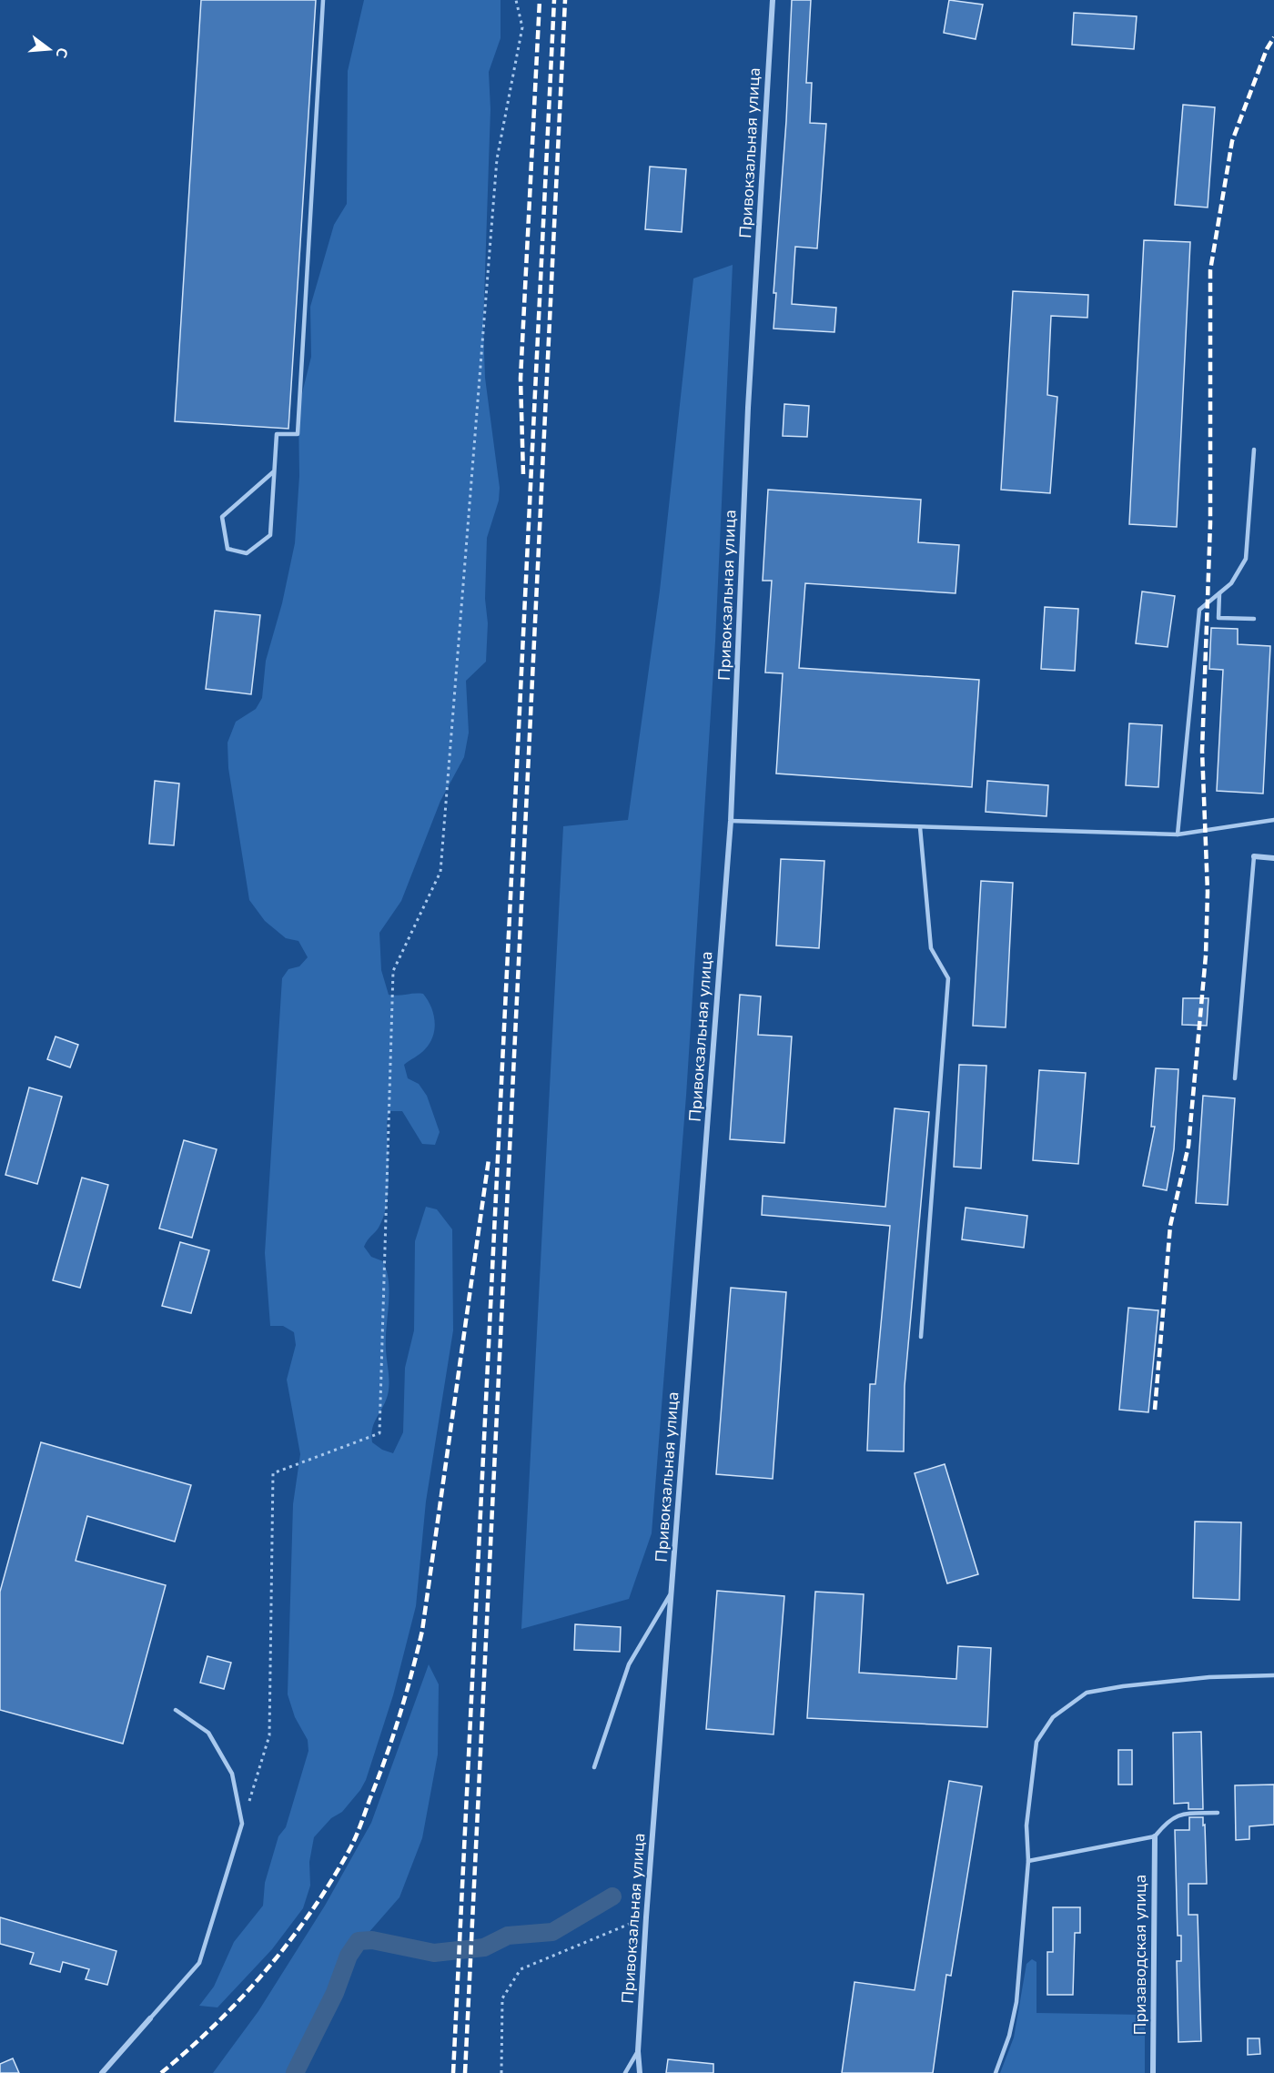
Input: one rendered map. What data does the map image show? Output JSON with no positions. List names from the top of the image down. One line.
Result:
{"streets":{"street":["Привокзальная улица","Призаводская улица"]},"north":"right"}
